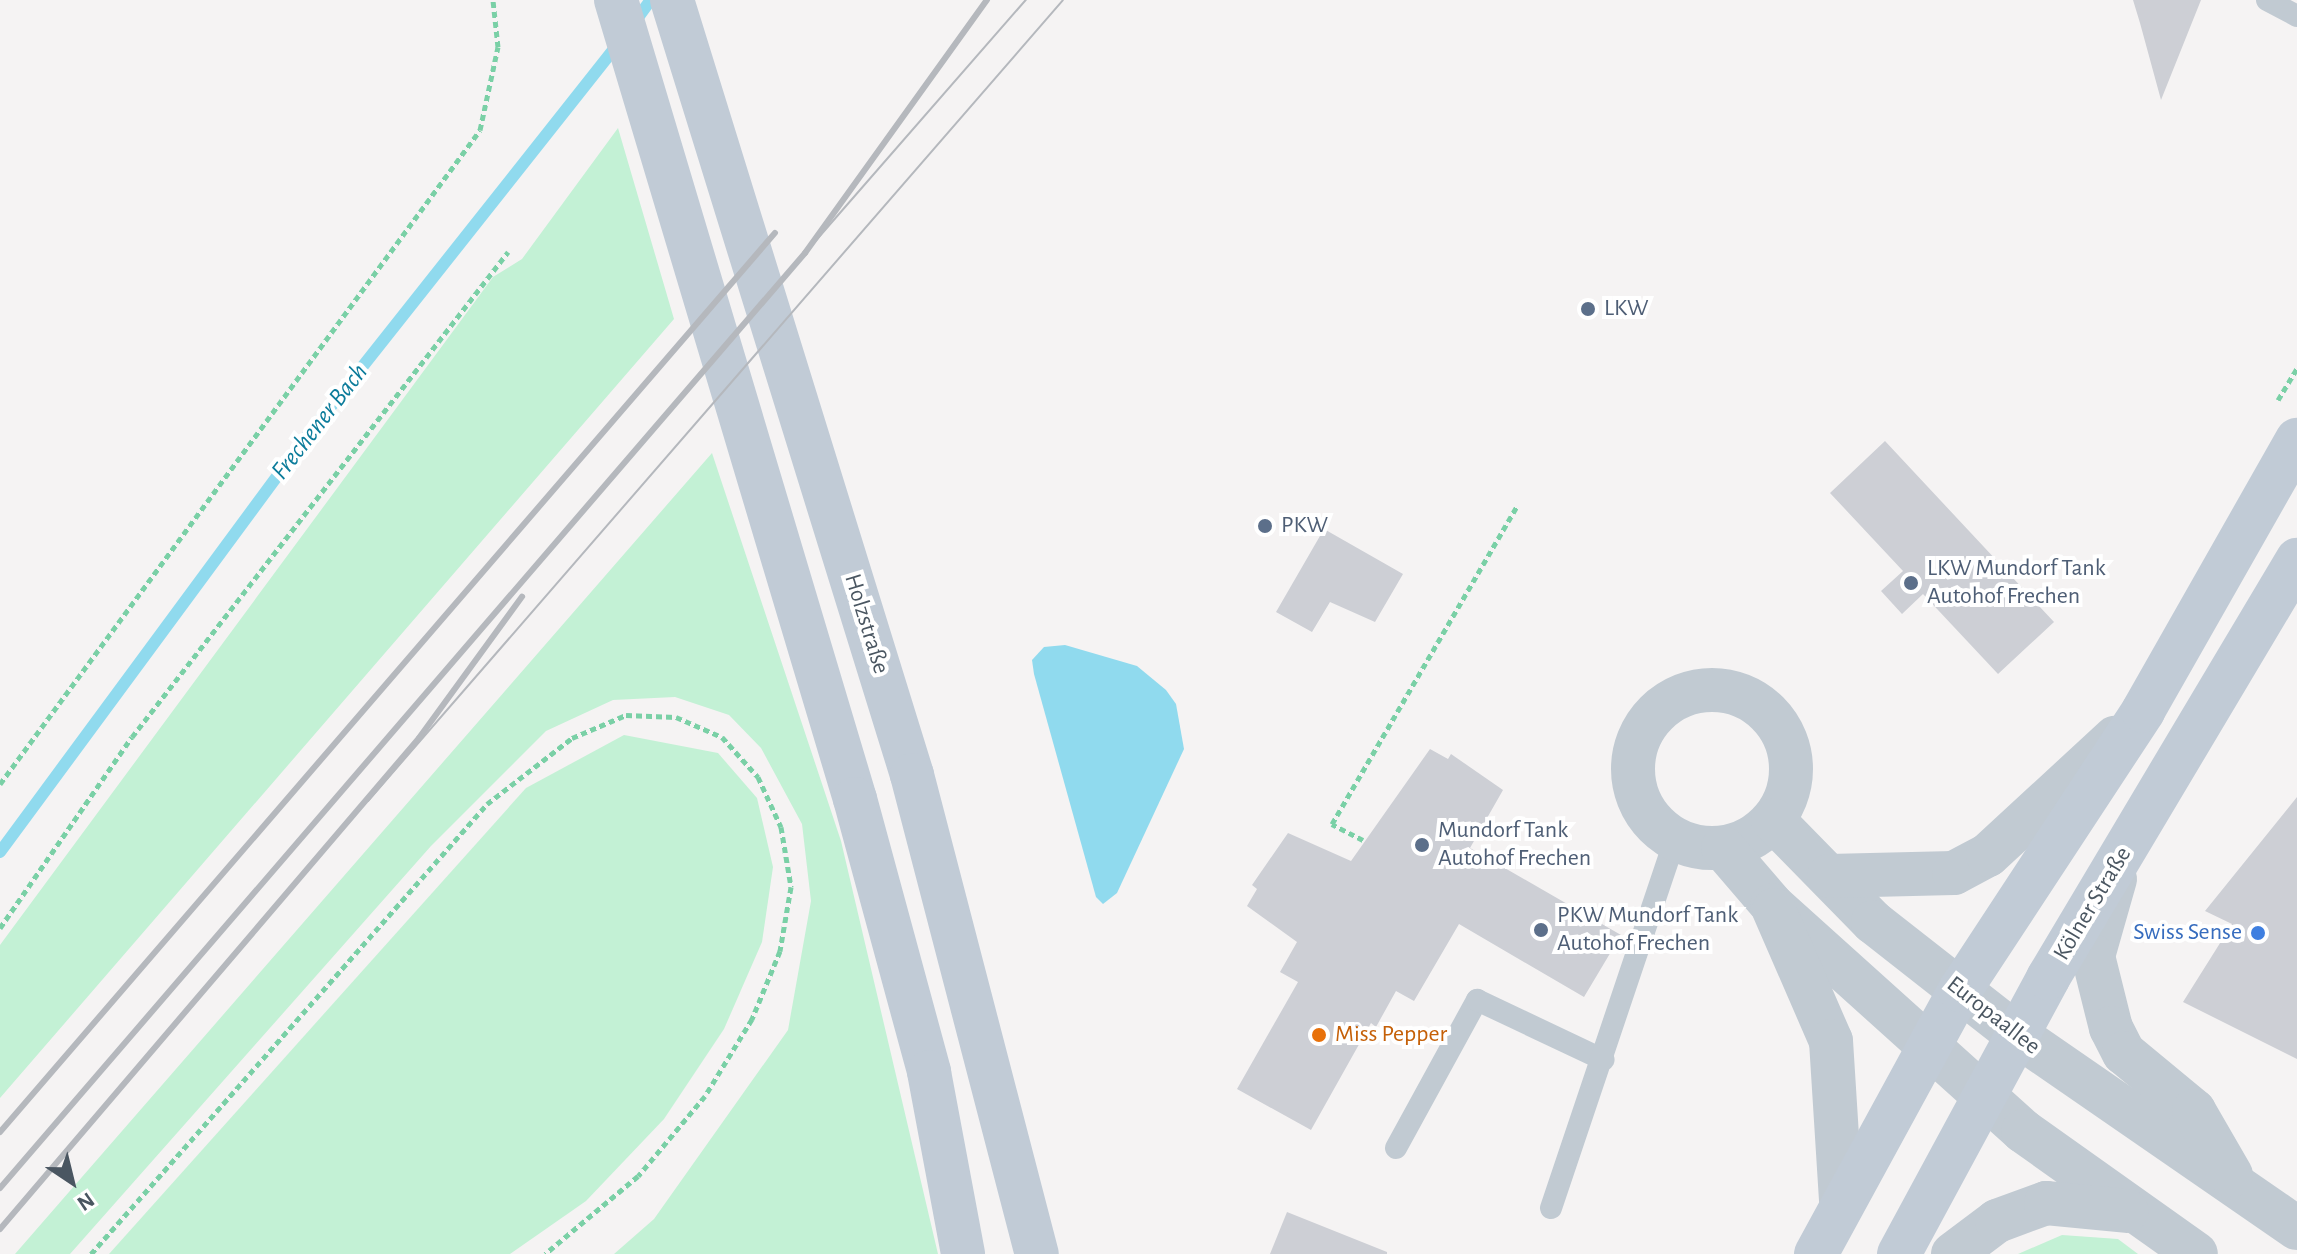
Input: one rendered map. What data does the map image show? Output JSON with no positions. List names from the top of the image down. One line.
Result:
{"streets":{"main road":["Holzstraße","Kölner Straße"],"street":["Europaallee"]},"crossings":[["Kölner Straße","Europaallee"]],"water":["Frechener Bach"],"places":["LKW","PKW","LKW Mundorf Tank Autohof Frechen","Mundorf Tank Autohof Frechen","PKW Mundorf Tank Autohof Frechen","Swiss Sense","Miss Pepper"],"north":"bottom right"}
